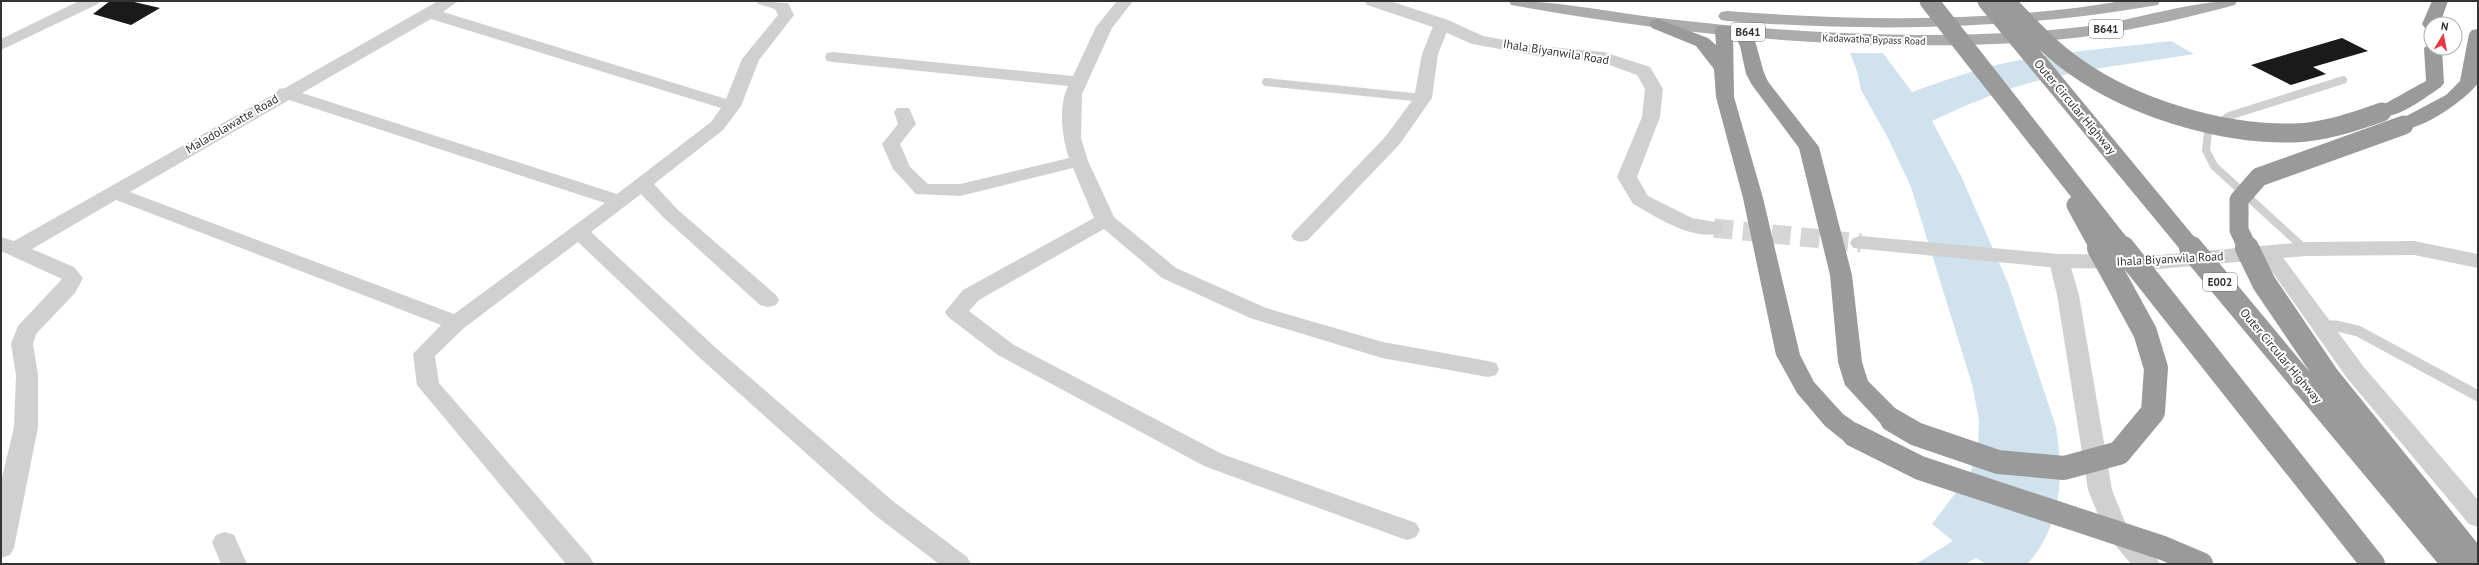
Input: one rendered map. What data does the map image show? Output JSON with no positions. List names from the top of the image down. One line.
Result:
{"streets":{"highway":["Outer Circular Highway","E002"],"main road":["B641","Kadawatha Bypass Road"],"street":["Ihala Biyanwila Road","Maladolawatte Road"]},"north":"top"}
